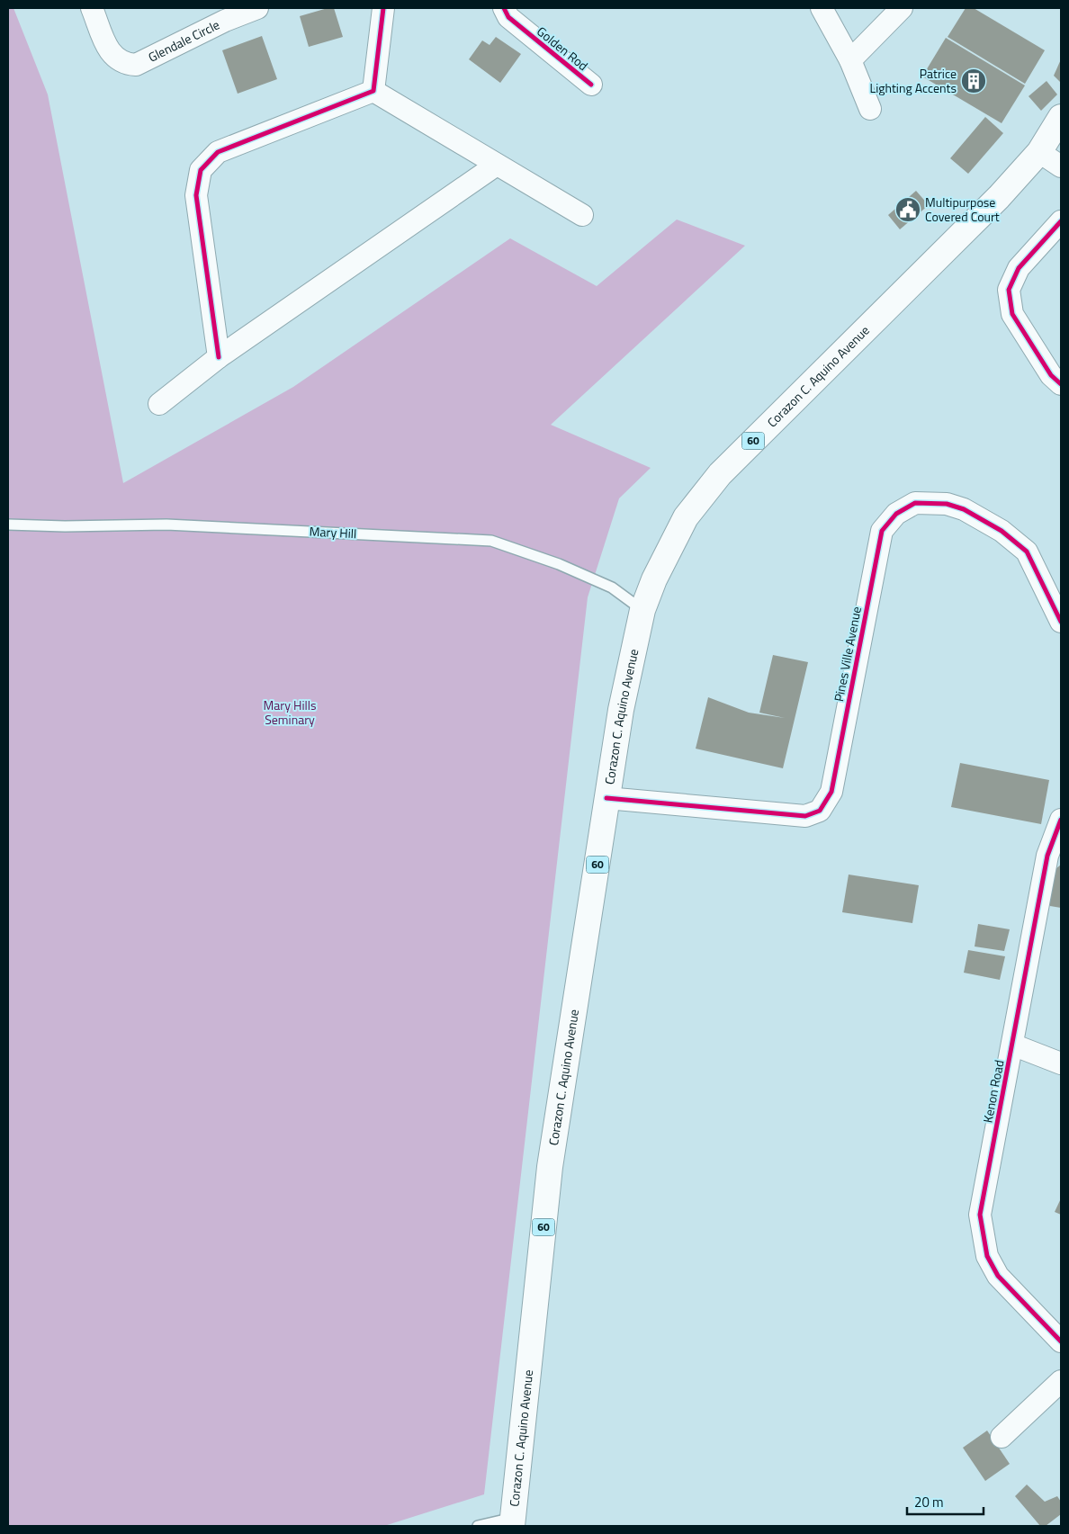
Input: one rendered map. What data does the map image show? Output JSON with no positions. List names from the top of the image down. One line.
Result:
{"streets":{"main road":["Corazon C. Aquino Avenue","60"],"street":["Glendale Circle","Golden Rod","Pines Ville Avenue","Kenon Road"],"lane":["Mary Hill"]},"crossings":[["Corazon C. Aquino Avenue","Mary Hill"],["Corazon C. Aquino Avenue","Pines Ville Avenue"]],"parks":["Mary Hills Seminary"],"places":{"building":["Patrice Lighting Accents"],"public building":["Multipurpose Covered Court"]},"scale_bar":"20 m"}
